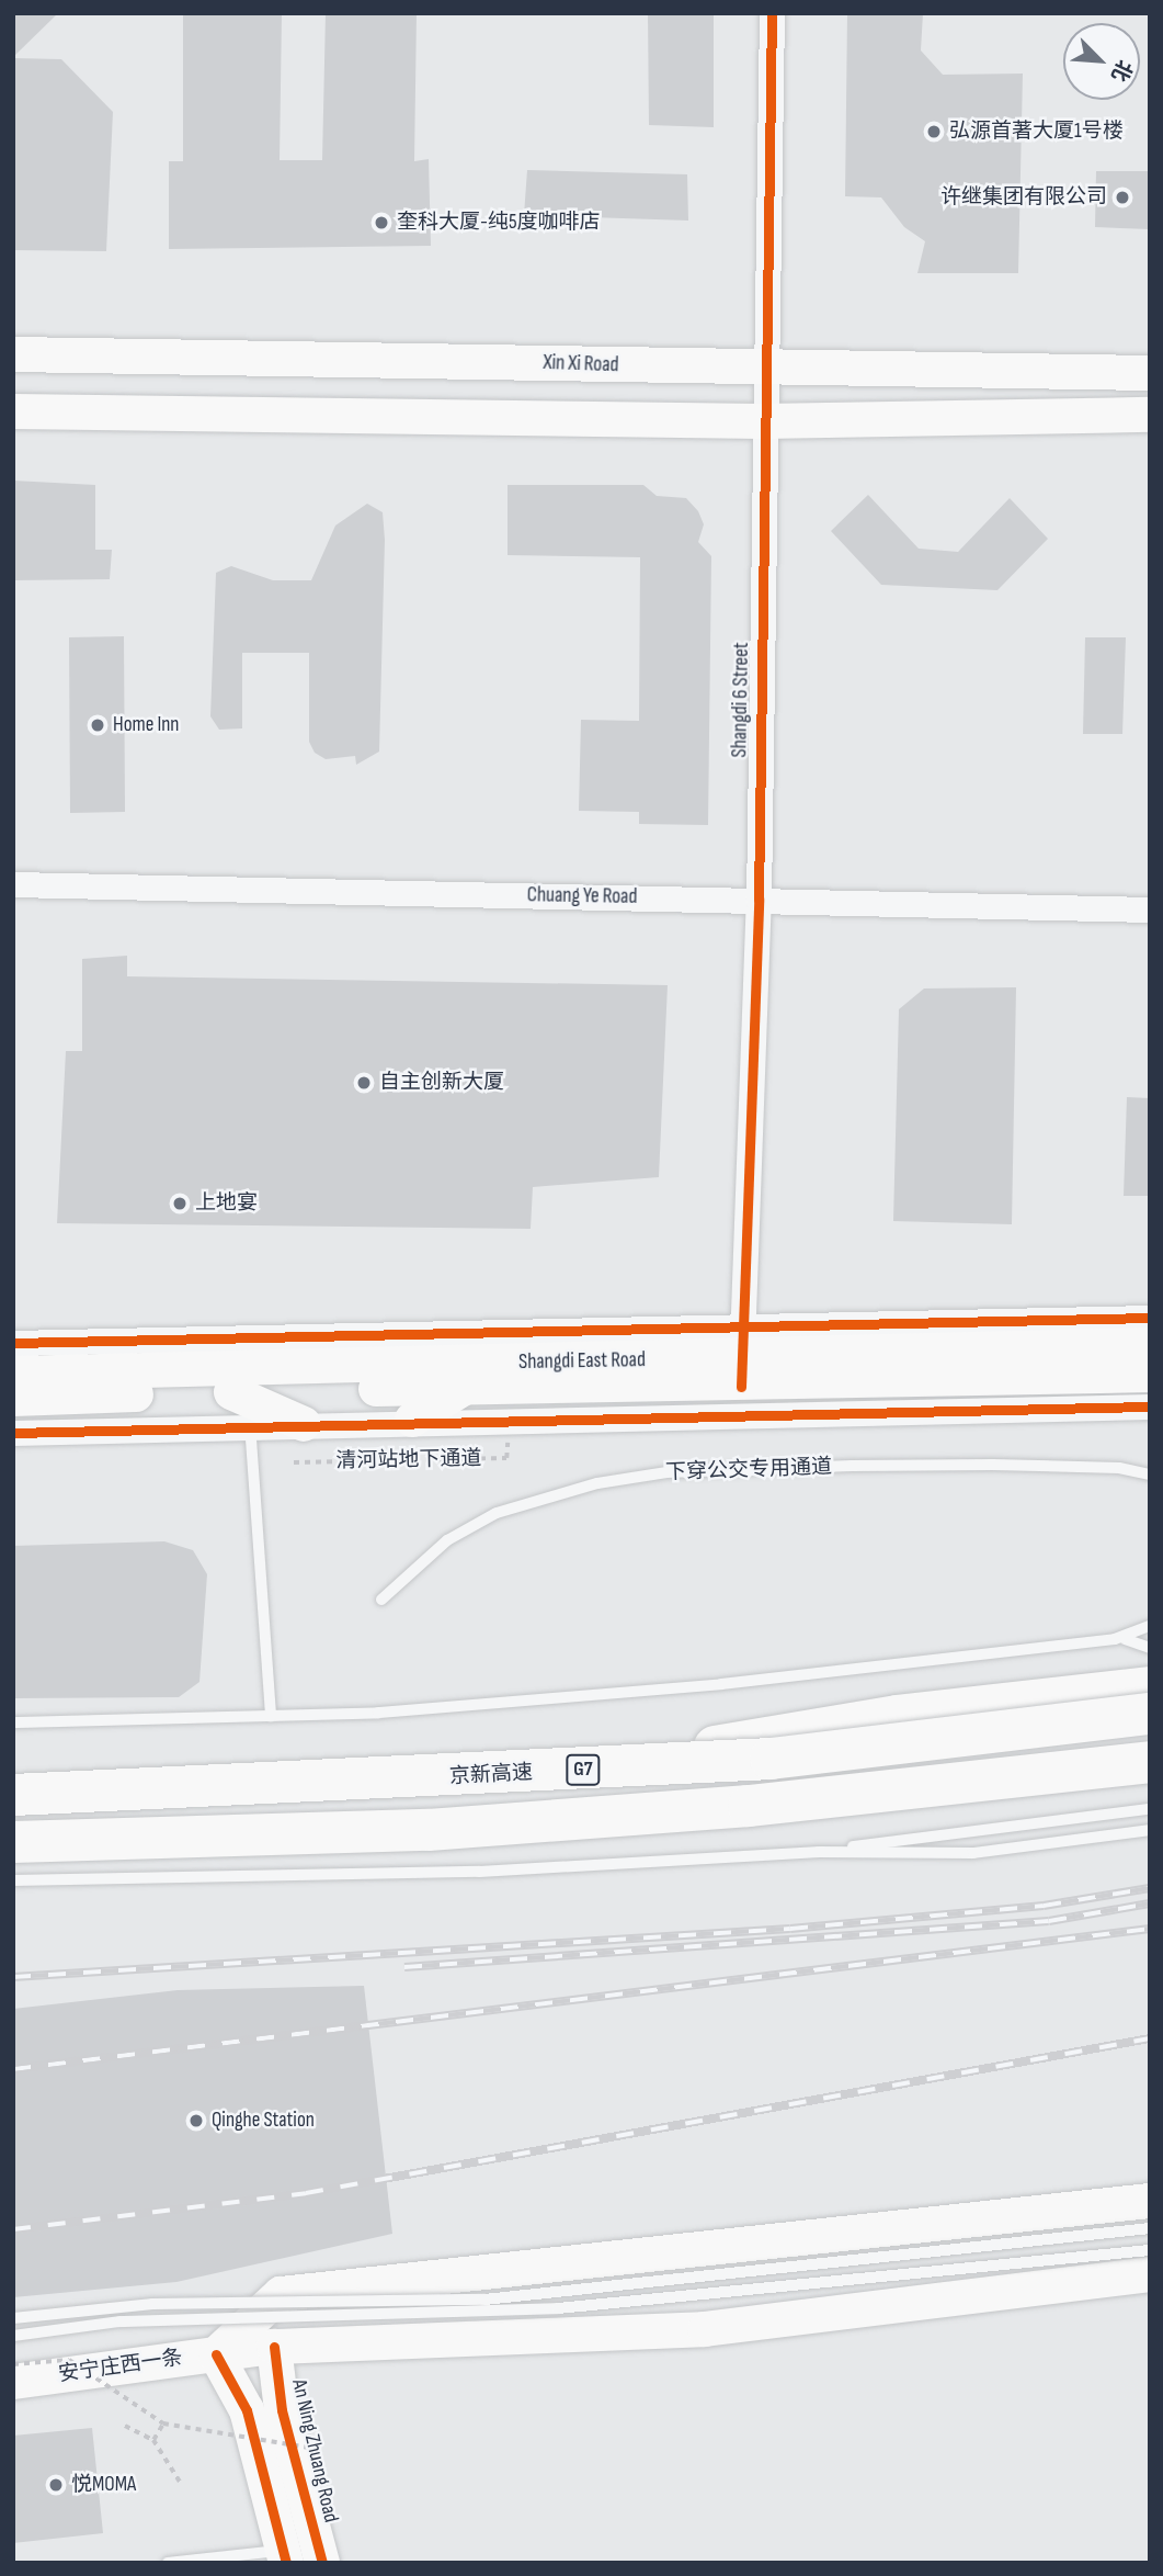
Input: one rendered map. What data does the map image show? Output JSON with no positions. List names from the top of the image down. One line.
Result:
{"streets":{"highway":["G7","京新高速"],"main road":["Xin Xi Road","Shangdi East Road","安宁庄西一条","An Ning Zhuang Road"],"street":["Shangdi 6 Street","Chuang Ye Road"],"lane":["下穿公交专用通道"],"path":["清河站地下通道"]},"crossings":[["Xin Xi Road","Shangdi 6 Street"],["Shangdi 6 Street","Chuang Ye Road"],["Shangdi 6 Street","Shangdi East Road"],["安宁庄西一条","An Ning Zhuang Road"]],"places":["弘源首著大厦1号楼","许继集团有限公司","奎科大厦-纯5度咖啡店","Home Inn","自主创新大厦","上地宴","Qinghe Station","悦MOMA"],"north":"bottom right"}
